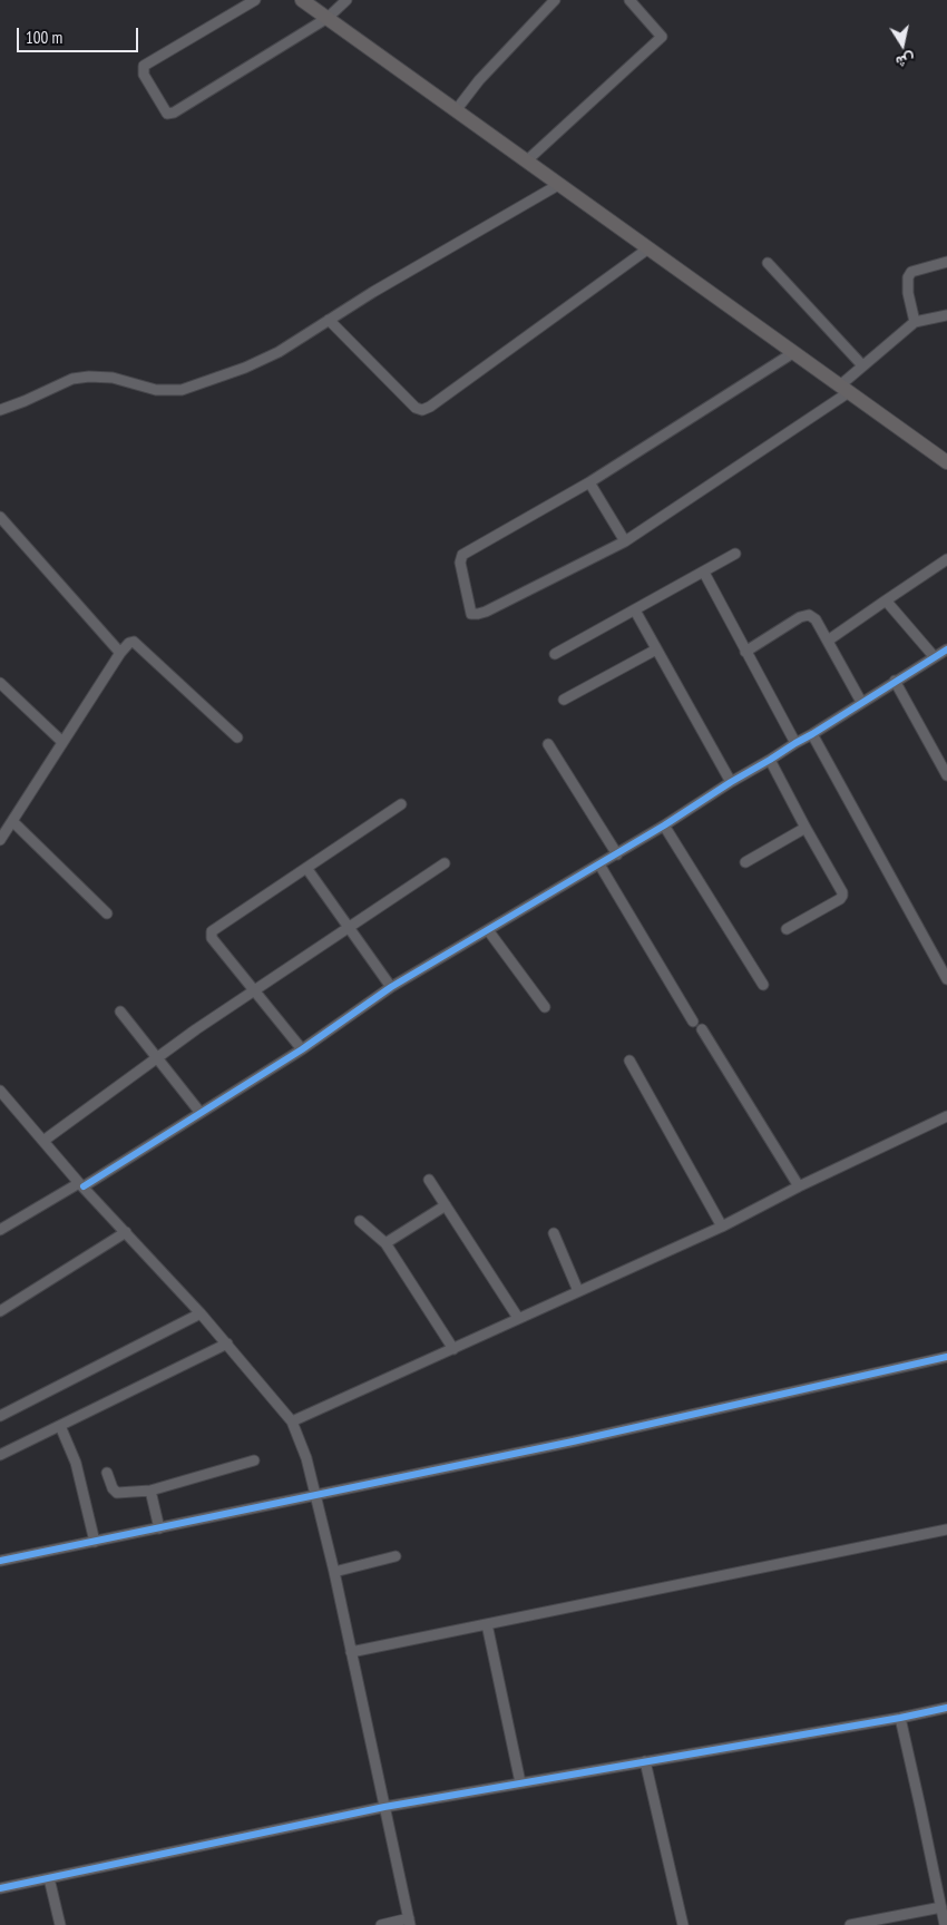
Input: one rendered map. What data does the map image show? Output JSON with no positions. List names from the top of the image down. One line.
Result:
{"scale_bar":"100 m","north":"bottom"}
